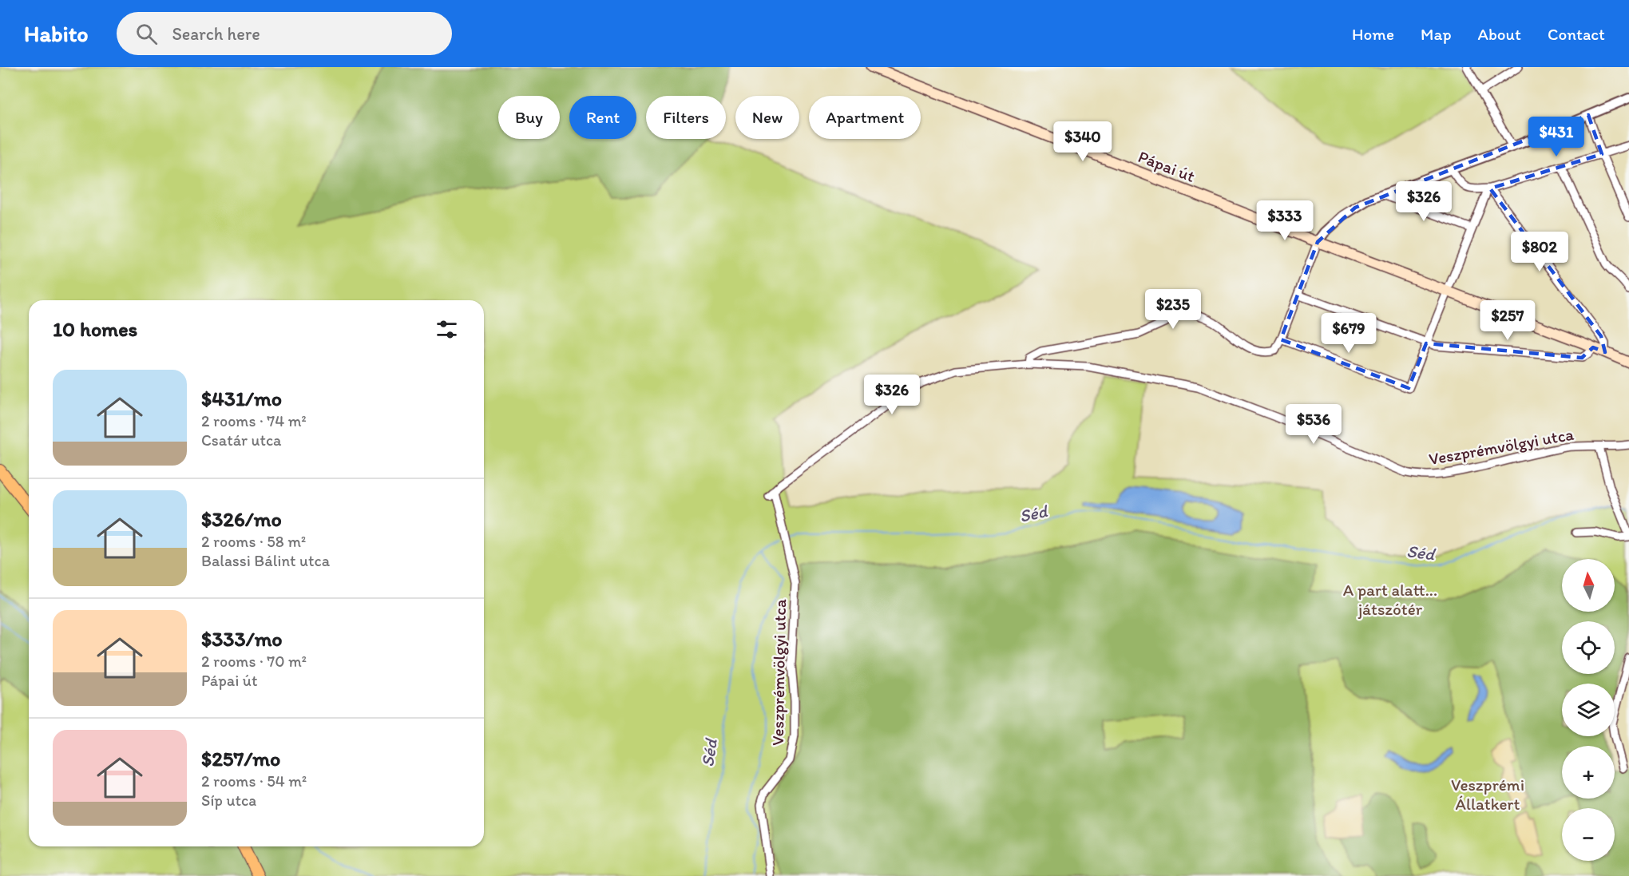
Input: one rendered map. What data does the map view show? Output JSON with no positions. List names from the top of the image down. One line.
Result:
{"streets":{"main road":["Pápai út"],"street":["Veszprémvölgyi utca"]},"water":["Séd"],"parks":["A part alatt... játszótér","Veszprémi Állatkert"],"north":"top","page":{"header":"Habito","search":"Search here","nav":["Home","Map","About","Contact"],"chip":["Buy","Rent","Filters","New","Apartment"],"price":["$431","$340","$326","$333","$802","$235","$257","$679","$326","$536"],"heading":"10 homes","list":[{"name":"$431/mo","note":"2 rooms · 74 m² · Csatár utca"},{"name":"$326/mo","note":"2 rooms · 58 m² · Balassi Bálint utca"},{"name":"$333/mo","note":"2 rooms · 70 m² · Pápai út"},{"name":"$257/mo","note":"2 rooms · 54 m² · Síp utca"}],"map_buttons":["+","−"]}}
